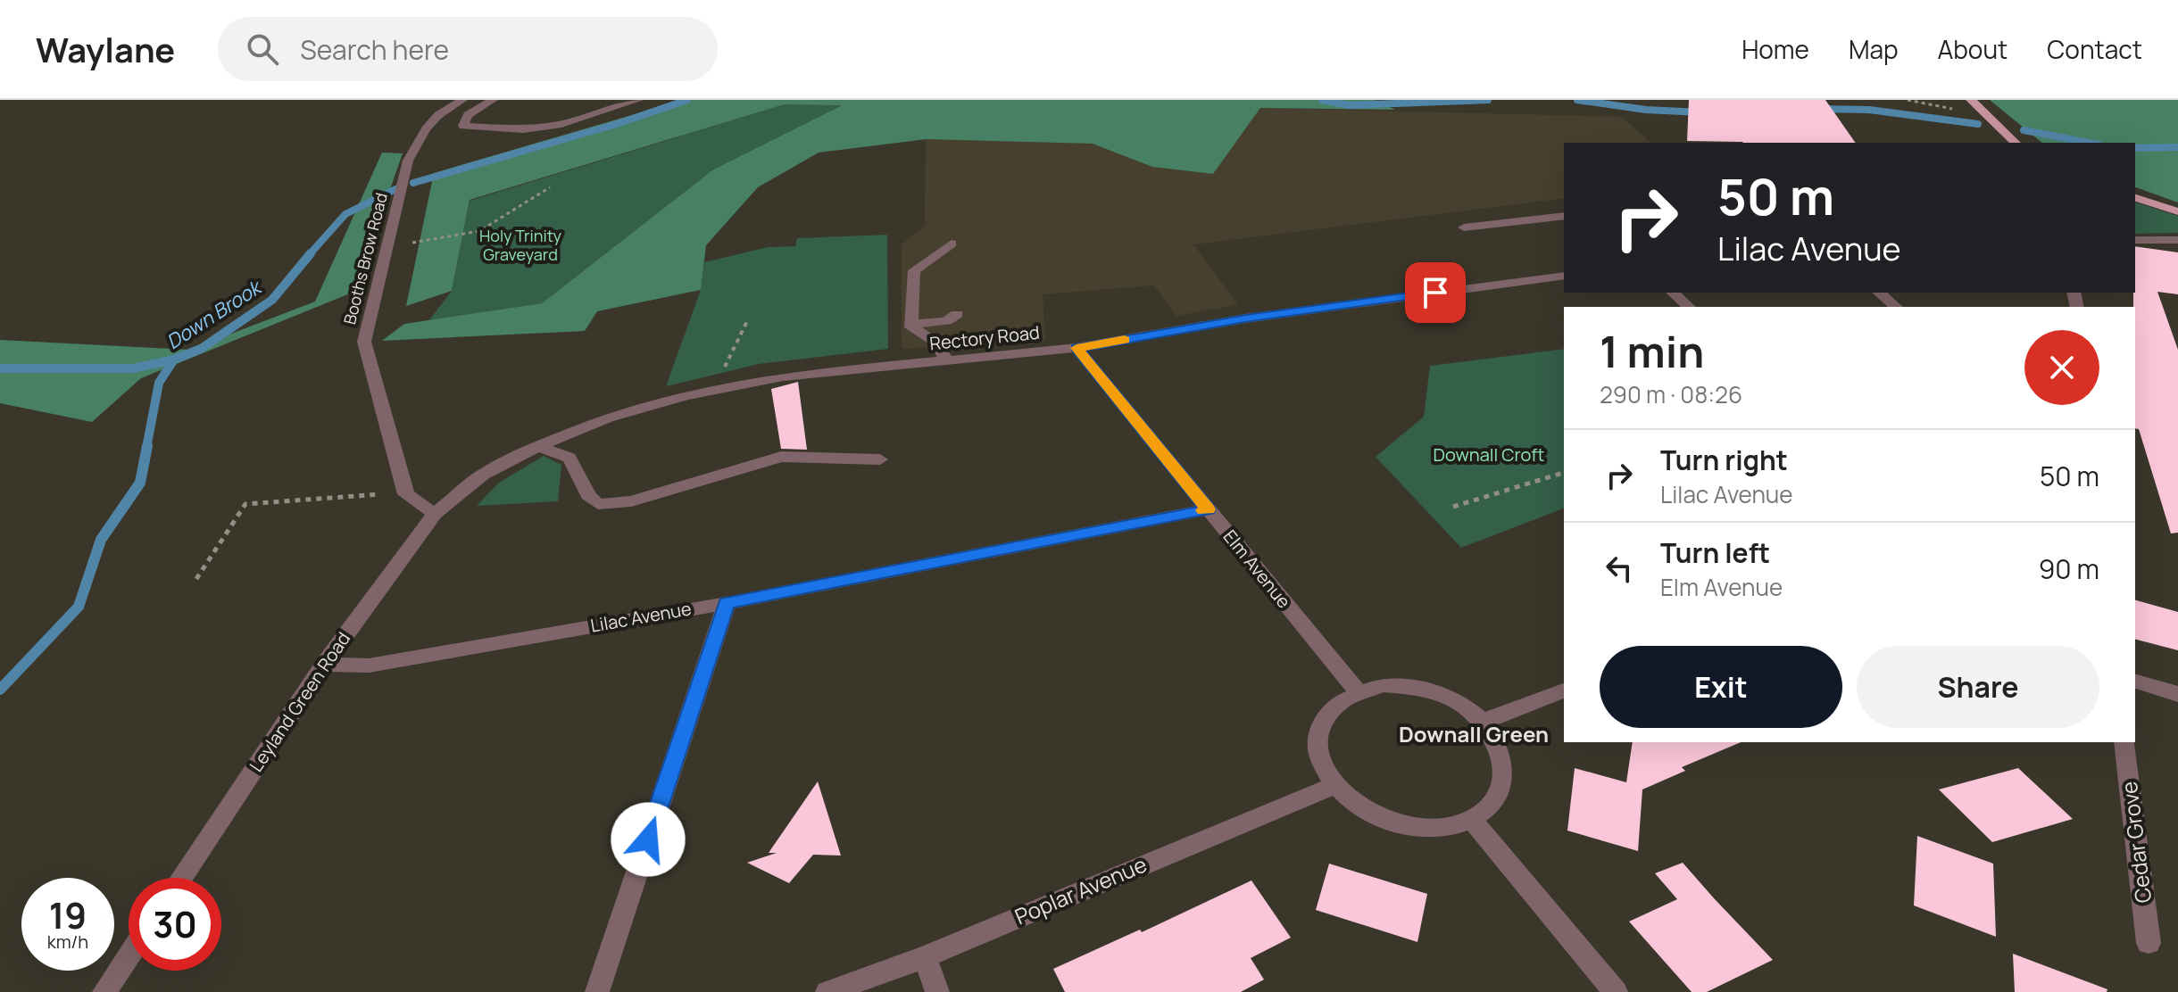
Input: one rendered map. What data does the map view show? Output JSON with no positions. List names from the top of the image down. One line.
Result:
{"streets":{"street":["Booths Brow Road","Rectory Road","Elm Avenue","Lilac Avenue","Leyland Green Road","Cedar Grove","Poplar Avenue"]},"crossings":[["Rectory Road","Elm Avenue"],["Rectory Road","Leyland Green Road"],["Elm Avenue","Lilac Avenue"],["Elm Avenue","Poplar Avenue"],["Lilac Avenue","Leyland Green Road"]],"districts":["Downall Green"],"water":["Down Brook"],"parks":["Holy Trinity Graveyard","Downall Croft"],"page":{"header":"Waylane","search":"Search here","nav":["Home","Map","About","Contact"],"turn":["50 m","Lilac Avenue"],"heading":["1 min","290 m · 08:26"],"list":[{"name":"Turn right","note":"Lilac Avenue","value":"50 m"},{"name":"Turn left","note":"Elm Avenue","value":"90 m"}],"buttons":["Exit","Share"],"speed":"19 km/h","limit":"30"}}
